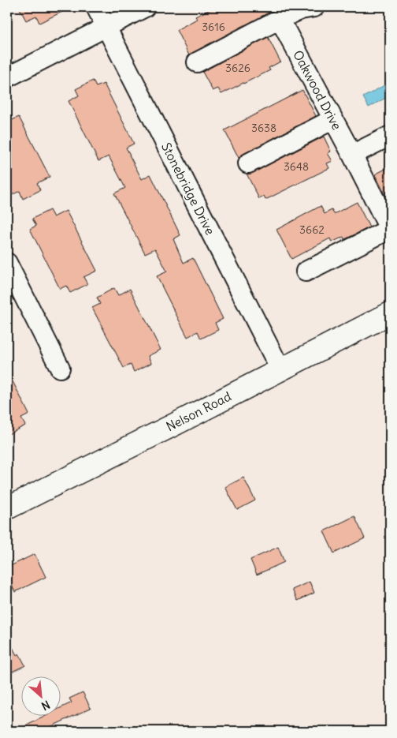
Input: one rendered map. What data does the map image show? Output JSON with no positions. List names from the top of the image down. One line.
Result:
{"streets":{"main road":["Nelson Road"],"street":["Oakwood Drive","Stonebridge Drive"]},"crossings":[["Stonebridge Drive","Nelson Road"]],"house_numbers":["3616","3626","3638","3648","3662"],"north":"bottom right"}
